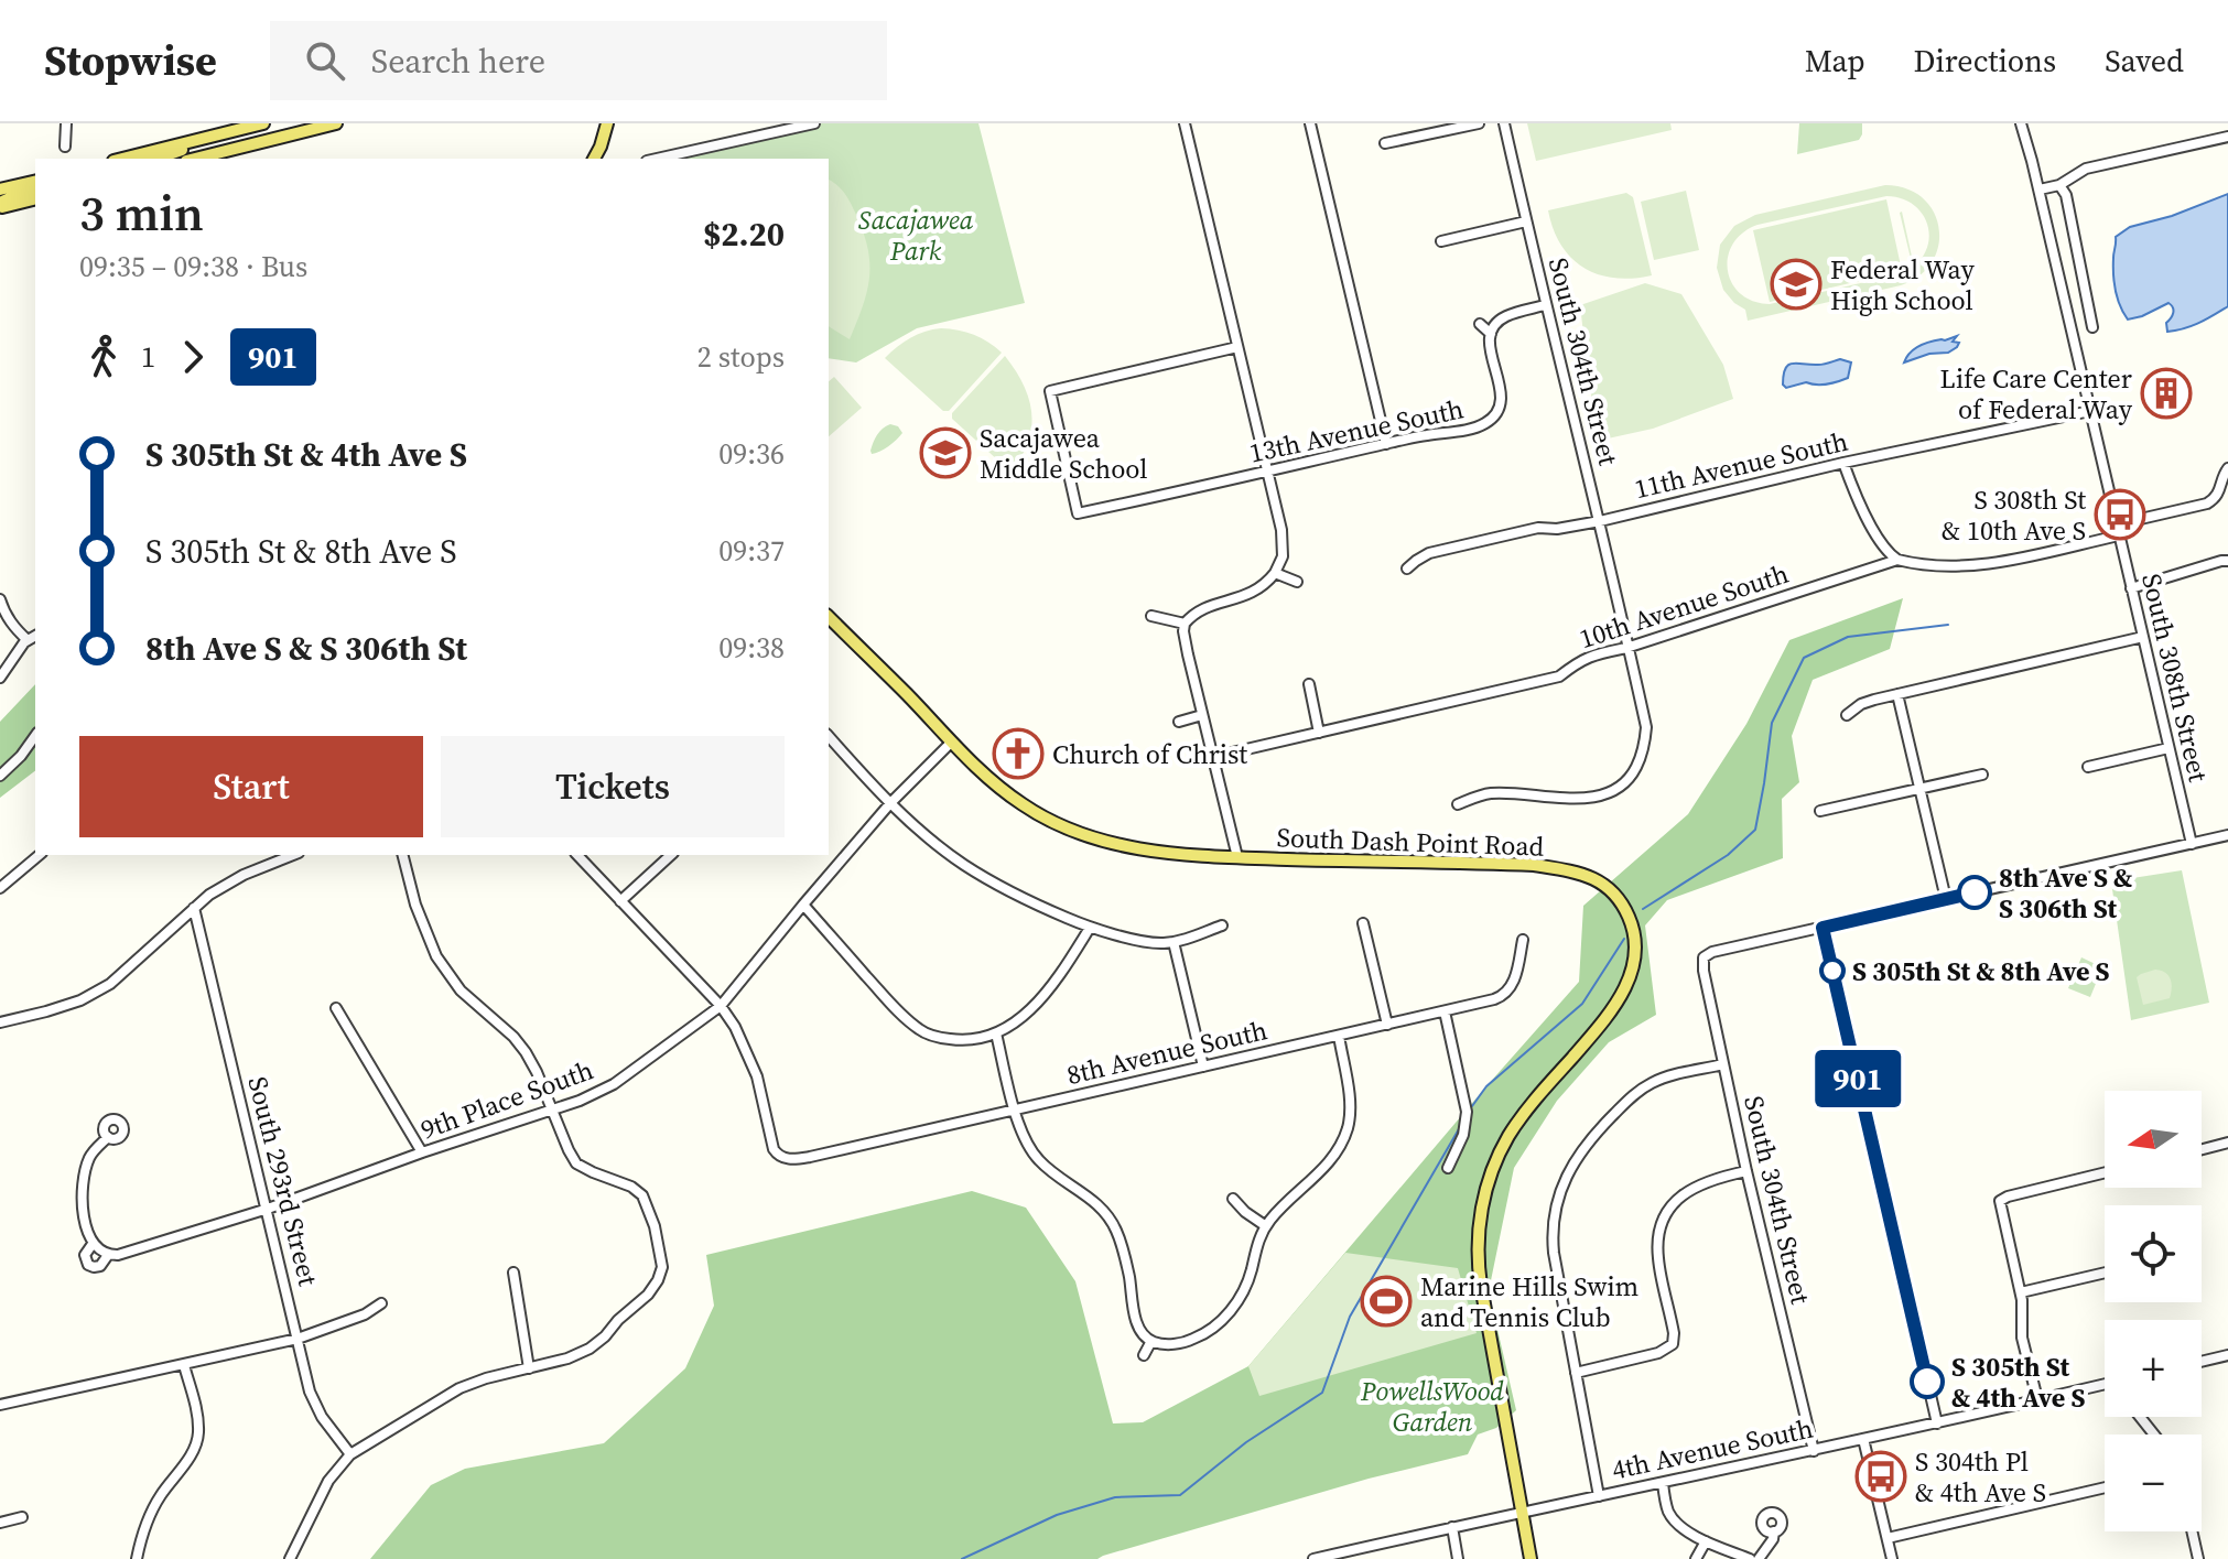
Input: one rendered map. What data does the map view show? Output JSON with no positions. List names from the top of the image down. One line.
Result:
{"streets":{"main road":["South Dash Point Road"],"street":["South 304th Street","13th Avenue South","11th Avenue South","10th Avenue South","South 308th Street","8th Avenue South","9th Place South","South 293rd Street","4th Avenue South"]},"crossings":[["South 304th Street","11th Avenue South"],["South 304th Street","10th Avenue South"],["South 304th Street","4th Avenue South"],["11th Avenue South","South 308th Street"],["10th Avenue South","South 308th Street"],["South Dash Point Road","9th Place South"],["South Dash Point Road","4th Avenue South"],["8th Avenue South","9th Place South"],["9th Place South","South 293rd Street"]],"parks":["Sacajawea Park","PowellsWood Garden"],"places":{"school or university":["Federal Way High School","Sacajawea Middle School"],"building":["Life Care Center of Federal Way"],"bus stop":["S 308th St & 10th Ave S","S 304th Pl & 4th Ave S"],"church":["Church of Christ"],"other":["8th Ave S & S 306th St","S 305th St & 8th Ave S","S 305th St & 4th Ave S"],"sports":["Marine Hills Swim and Tennis Club"]},"lines":["bus line 901"],"north":"left","page":{"header":"Stopwise","search":"Search here","nav":["Map","Directions","Saved"],"on_map":"901","heading":["3 min","09:35 – 09:38 · Bus","$2.20"],"legs":["1","901","2 stops"],"list":[{"name":"S 305th St & 4th Ave S","value":"09:36"},{"name":"S 305th St & 8th Ave S","value":"09:37"},{"name":"8th Ave S & S 306th St","value":"09:38"}],"buttons":["Start","Tickets"],"map_buttons":["+","−"]}}
